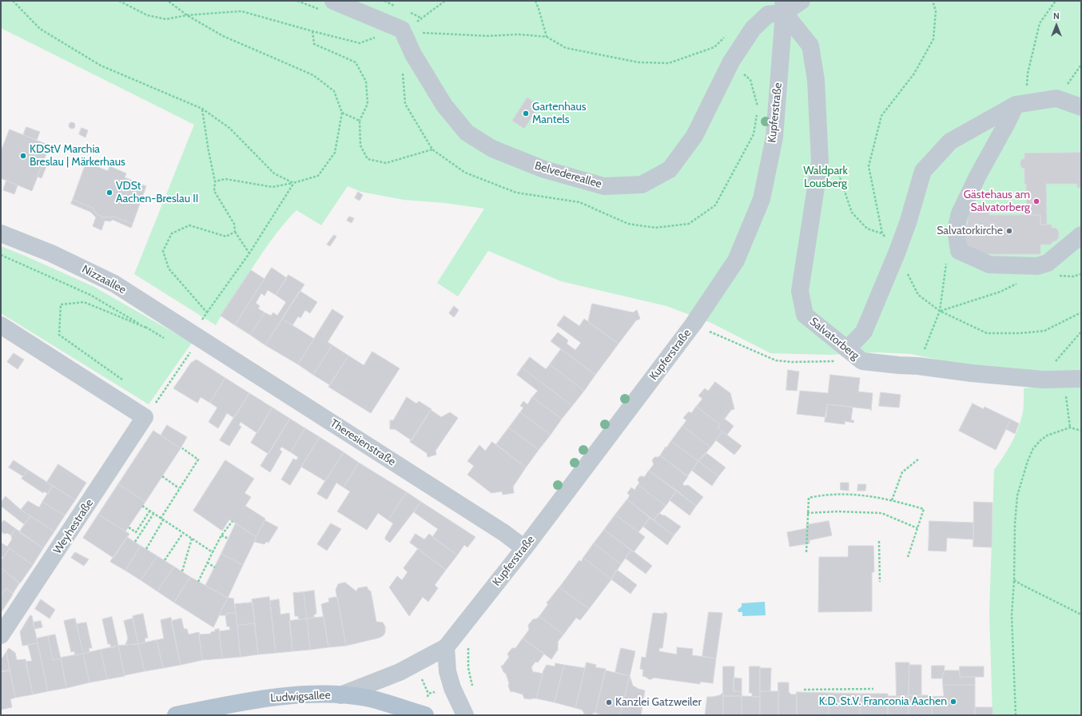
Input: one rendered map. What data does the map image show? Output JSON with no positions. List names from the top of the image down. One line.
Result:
{"streets":{"main road":["Ludwigsallee"],"street":["Kupferstraße","Belvedereallee","Nizzaallee","Salvatorberg","Theresienstraße","Weyhestraße"]},"crossings":[["Kupferstraße","Belvedereallee"],["Kupferstraße","Salvatorberg"],["Kupferstraße","Theresienstraße"],["Kupferstraße","Ludwigsallee"],["Belvedereallee","Salvatorberg"],["Nizzaallee","Theresienstraße"]],"parks":["Waldpark Lousberg"],"places":["Gartenhaus Mantels","KDStV Marchia Breslau | Märkerhaus","VDSt Aachen-Breslau II","Gästehaus am Salvatorberg","Salvatorkirche","K.D. St.V. Franconia Aachen","Kanzlei Gatzweiler"],"north":"top"}
